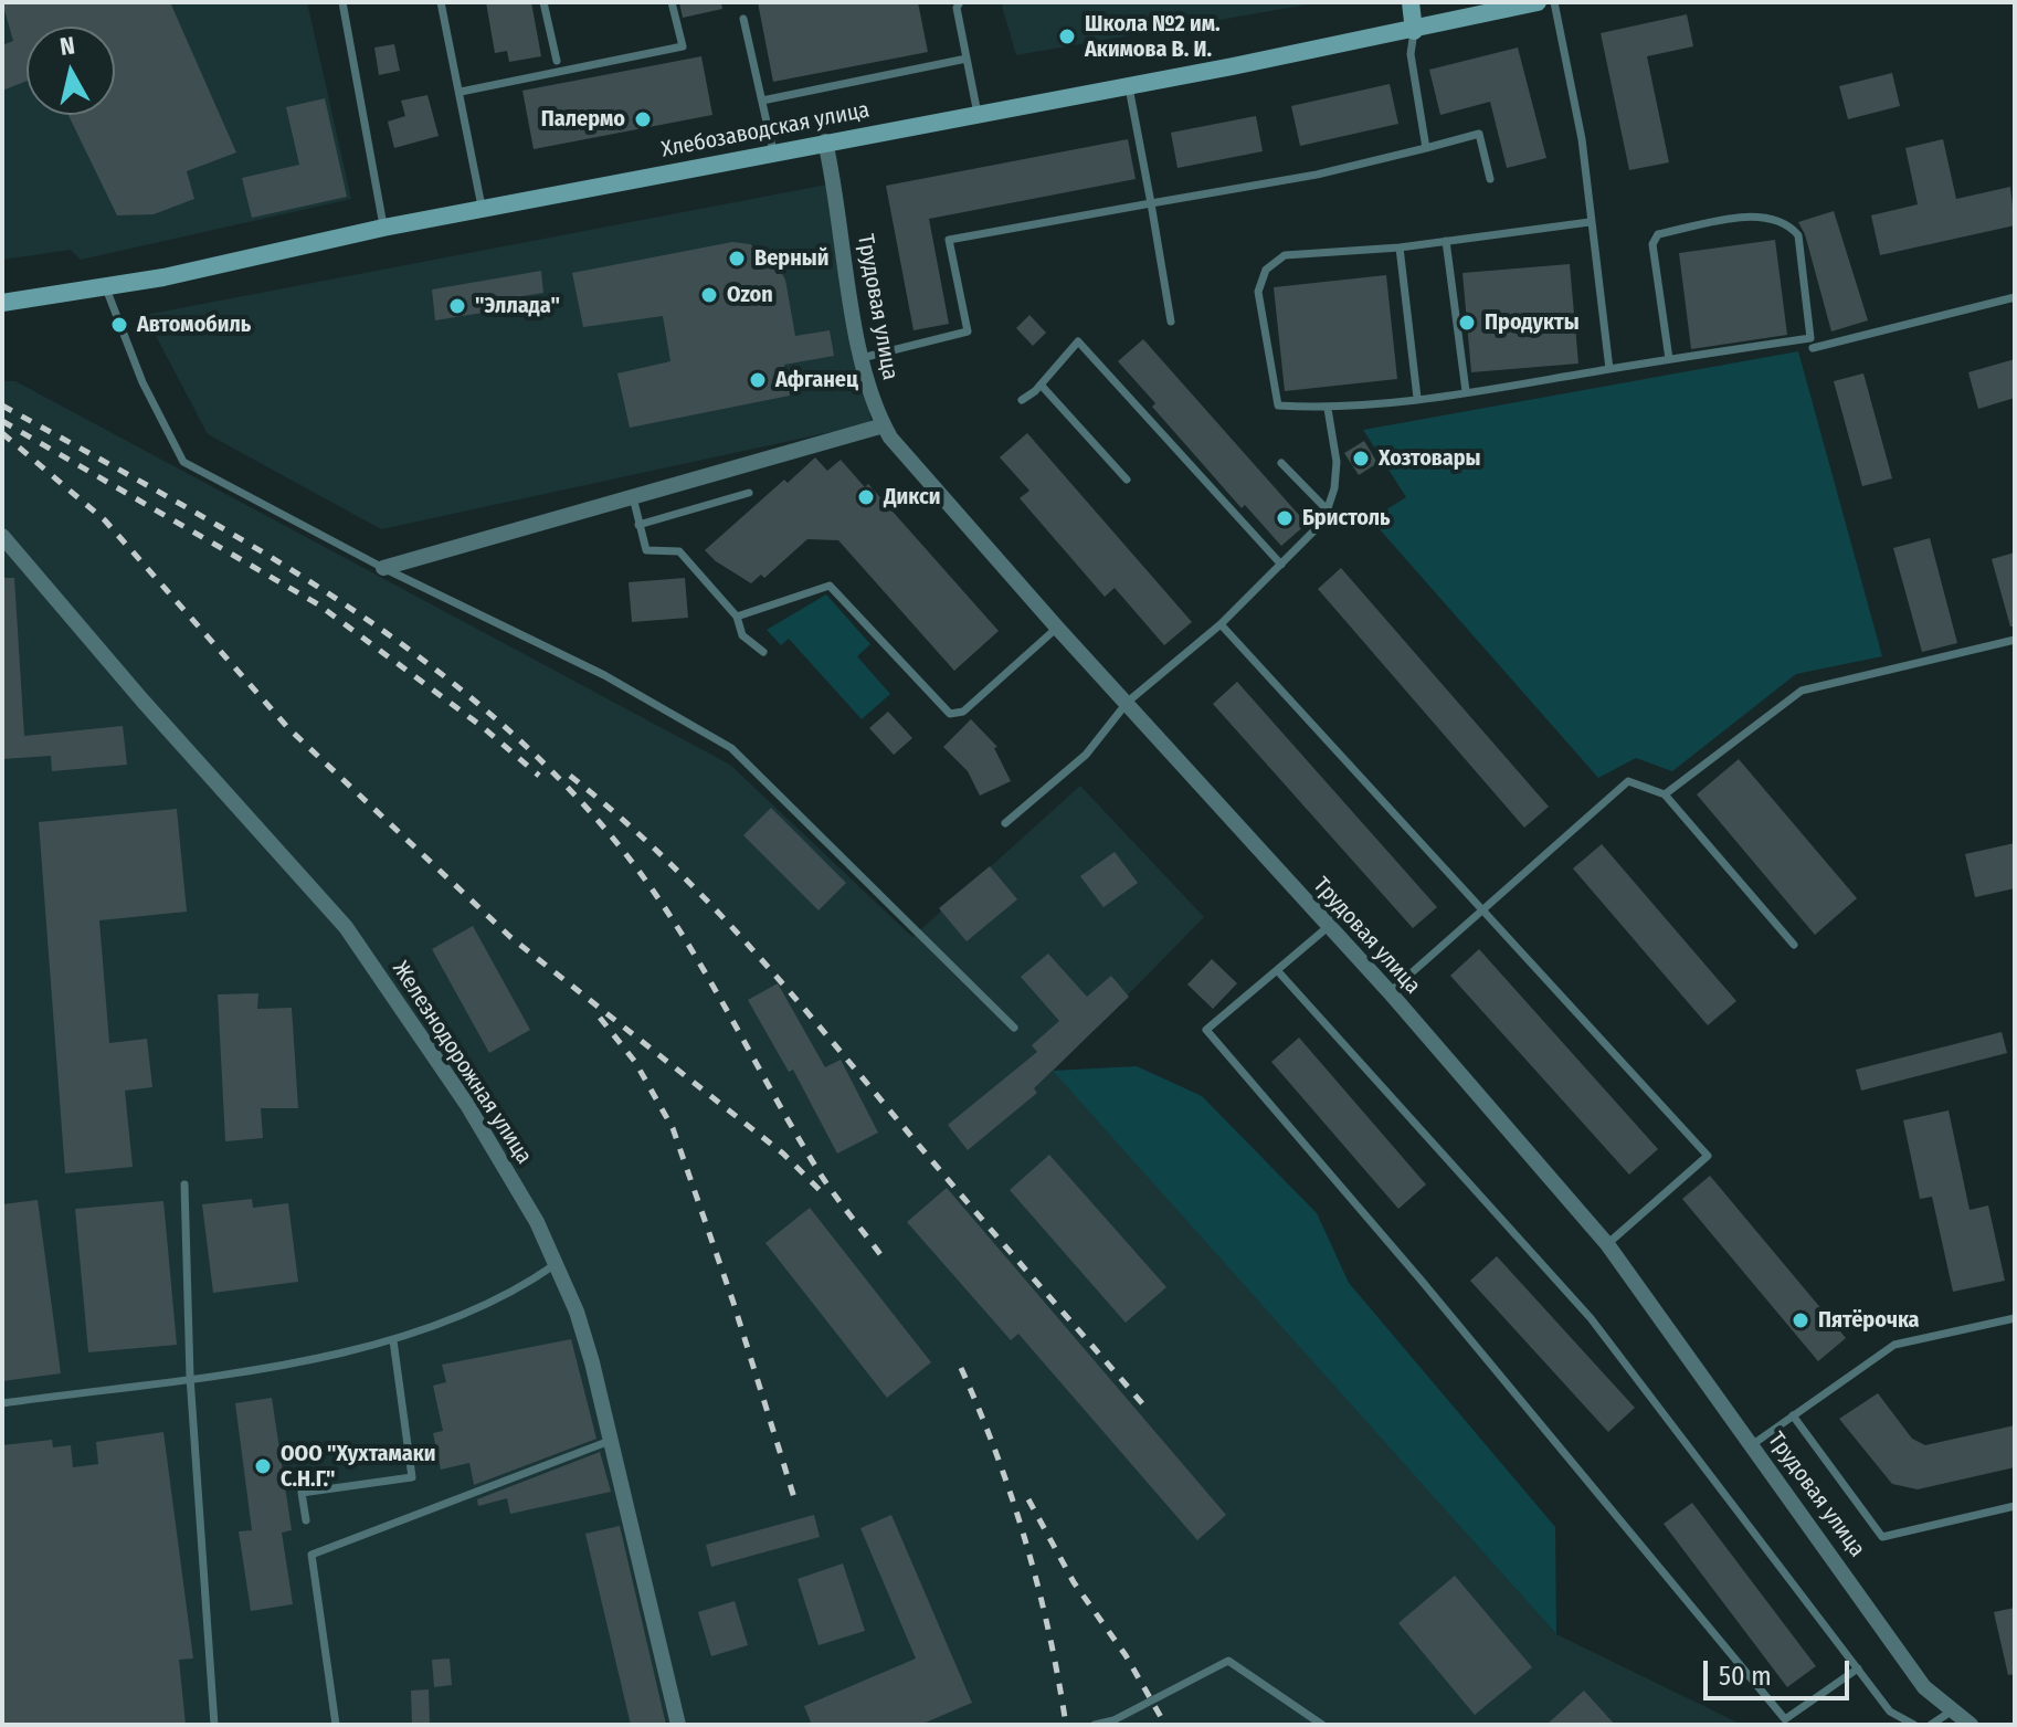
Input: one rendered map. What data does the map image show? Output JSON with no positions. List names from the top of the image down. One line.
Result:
{"streets":{"main road":["Хлебозаводская улица"],"street":["Трудовая улица","Железнодорожная улица"]},"crossings":[["Хлебозаводская улица","Трудовая улица"]],"places":["Школа №2 им. Акимова В. И.","Палермо","Верный","Ozon","\"Эллада\"","Продукты","Автомобиль","Афганец","Хозтовары","Дикси","Бристоль","Пятёрочка","ООО \"Хухтамаки С.Н.Г.\""],"scale_bar":"50 m","north":"top"}
